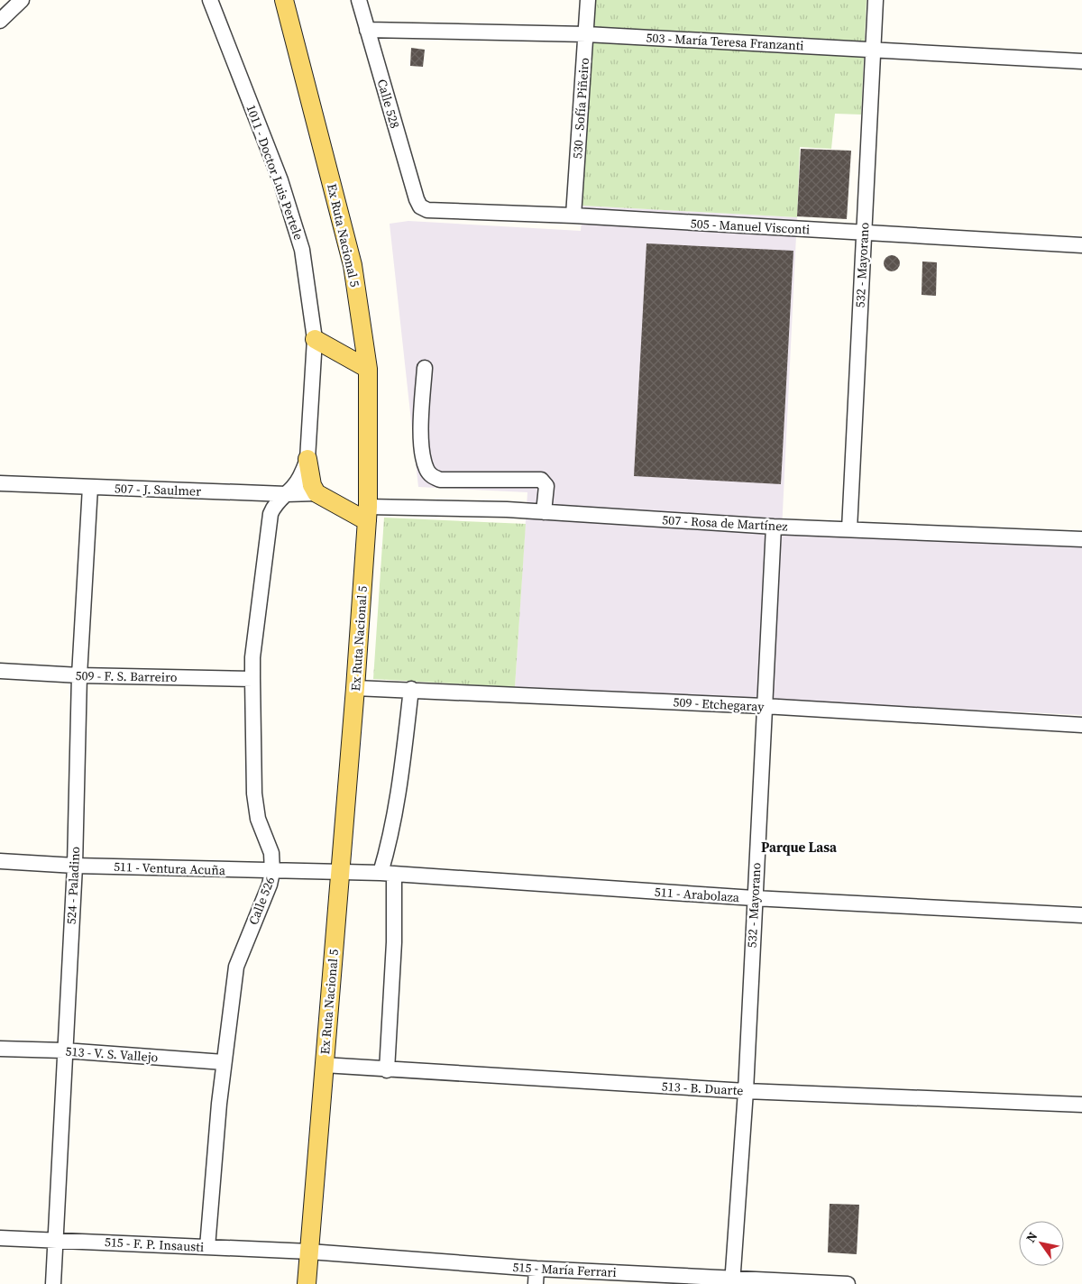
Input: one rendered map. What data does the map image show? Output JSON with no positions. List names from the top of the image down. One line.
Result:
{"streets":{"main road":["Ex Ruta Nacional 5"],"street":["503 - María Teresa Franzanti","Calle 528","530 - Sofía Piñeiro","1011 - Doctor Luis Pertele","505 - Manuel Visconti","532 - Mayorano","507 - J. Saulmer","507 - Rosa de Martínez","509 - F. S. Barreiro","509 - Etchegaray","511 - Ventura Acuña","524 - Paladino","511 - Arabolaza","Calle 526","513 - V. S. Vallejo","513 - B. Duarte","515 - F. P. Insausti","515 - María Ferrari"]},"crossings":[["503 - María Teresa Franzanti","Calle 528"],["503 - María Teresa Franzanti","530 - Sofía Piñeiro"],["503 - María Teresa Franzanti","532 - Mayorano"],["Calle 528","505 - Manuel Visconti"],["530 - Sofía Piñeiro","505 - Manuel Visconti"],["1011 - Doctor Luis Pertele","Calle 526"],["505 - Manuel Visconti","532 - Mayorano"],["Ex Ruta Nacional 5","507 - Rosa de Martínez"],["Ex Ruta Nacional 5","509 - Etchegaray"],["Ex Ruta Nacional 5","511 - Ventura Acuña"],["Ex Ruta Nacional 5","511 - Arabolaza"],["Ex Ruta Nacional 5","513 - B. Duarte"],["Ex Ruta Nacional 5","515 - F. P. Insausti"],["Ex Ruta Nacional 5","515 - María Ferrari"],["532 - Mayorano","507 - Rosa de Martínez"],["532 - Mayorano","509 - Etchegaray"],["532 - Mayorano","511 - Arabolaza"],["532 - Mayorano","513 - B. Duarte"],["532 - Mayorano","515 - María Ferrari"],["507 - J. Saulmer","524 - Paladino"],["507 - J. Saulmer","Calle 526"],["509 - F. S. Barreiro","524 - Paladino"],["509 - F. S. Barreiro","Calle 526"],["511 - Ventura Acuña","524 - Paladino"],["511 - Ventura Acuña","511 - Arabolaza"],["511 - Ventura Acuña","Calle 526"],["524 - Paladino","513 - V. S. Vallejo"],["524 - Paladino","515 - F. P. Insausti"],["Calle 526","513 - V. S. Vallejo"],["Calle 526","515 - F. P. Insausti"],["515 - F. P. Insausti","515 - María Ferrari"]],"districts":["Parque Lasa"],"north":"top left"}
